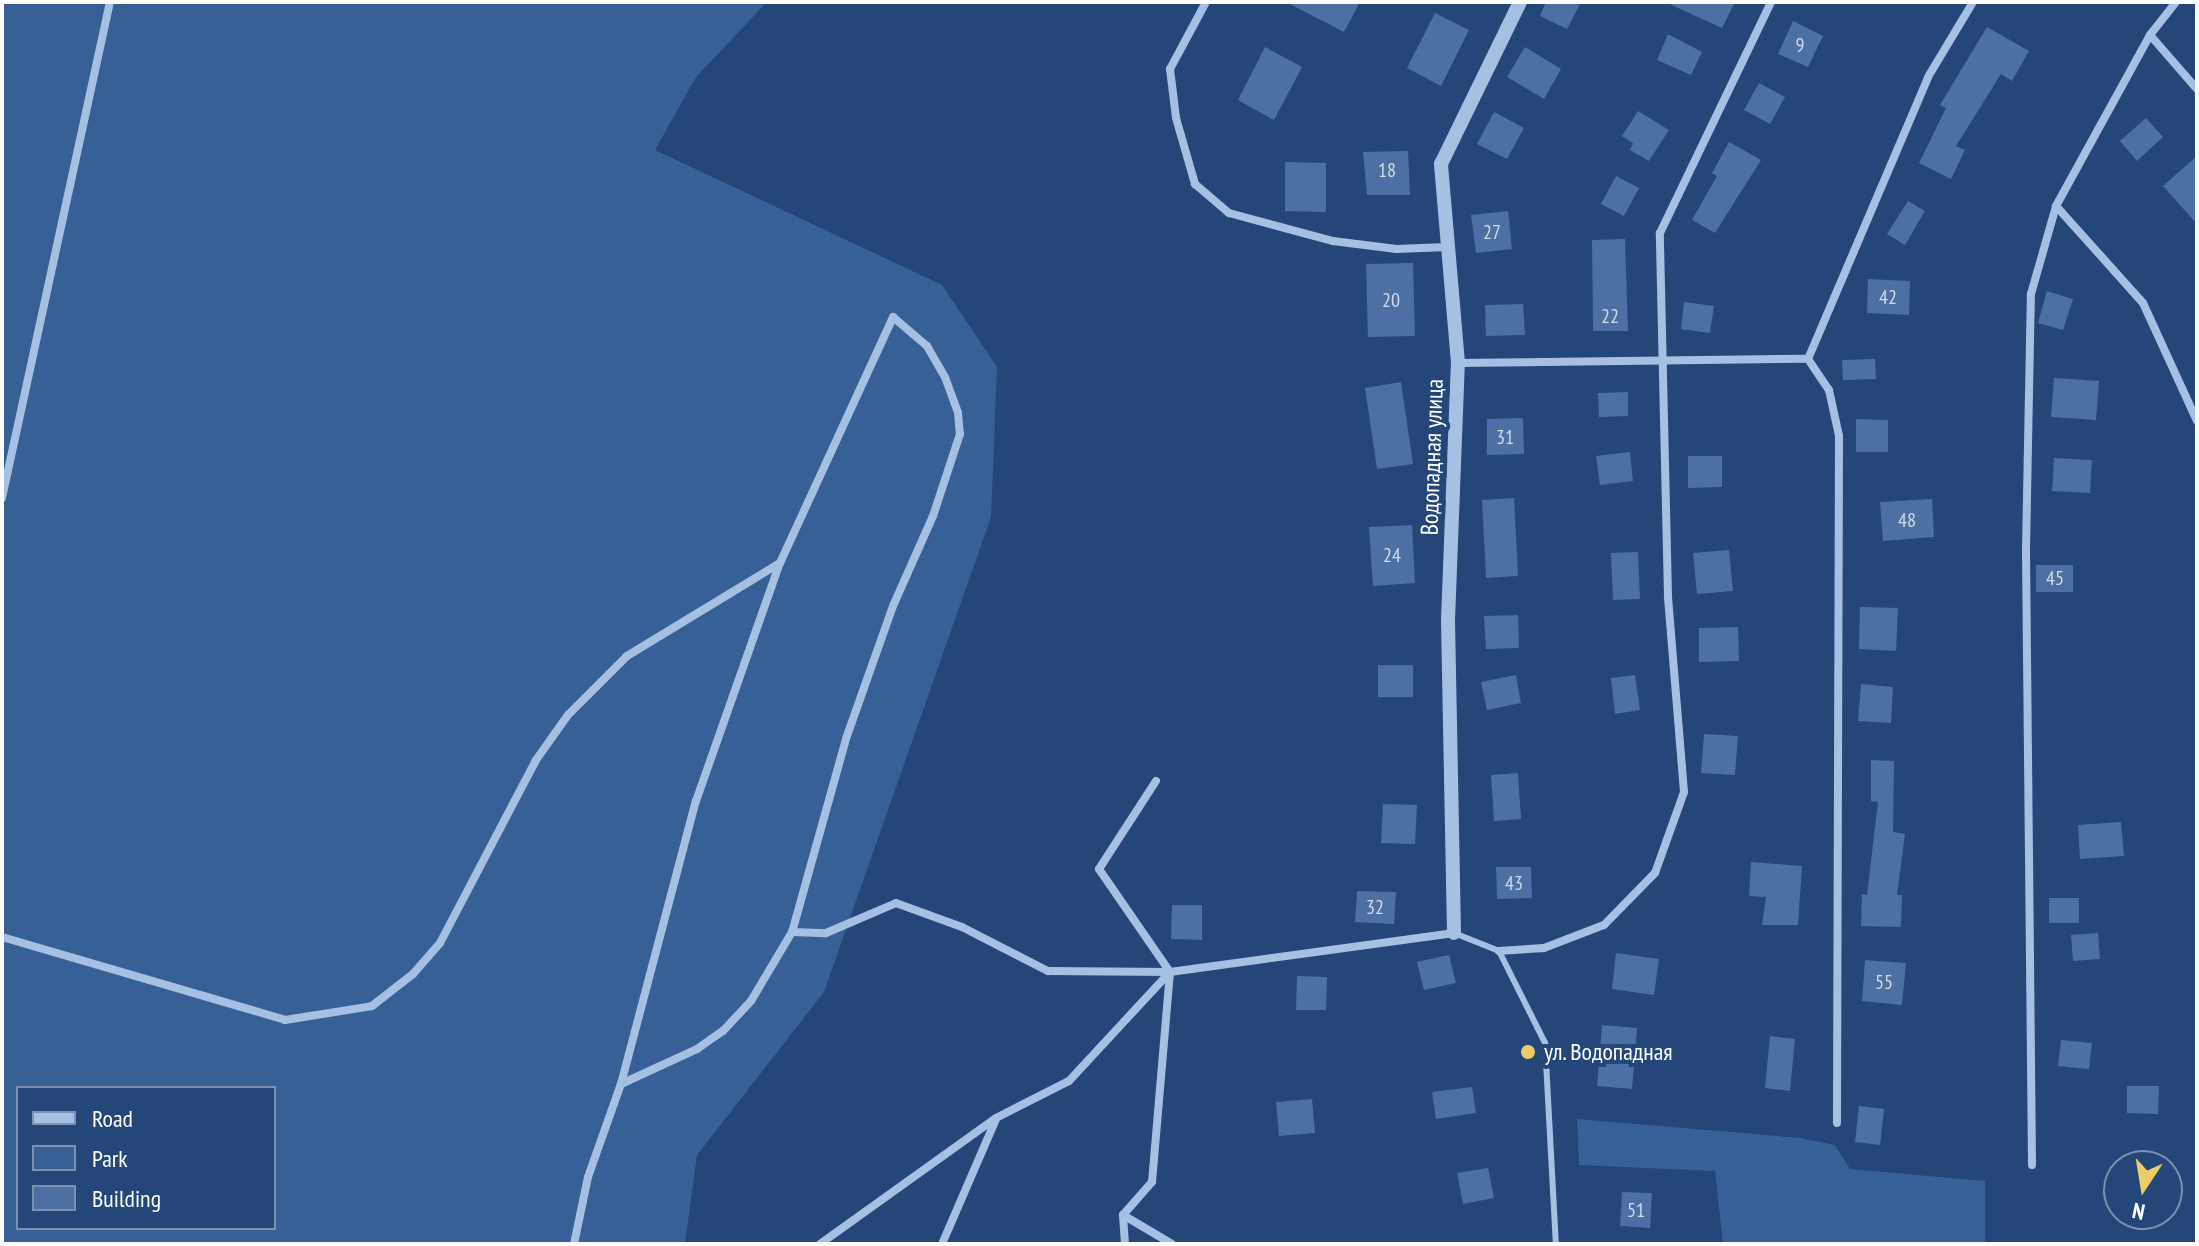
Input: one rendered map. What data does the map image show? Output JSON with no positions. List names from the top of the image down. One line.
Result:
{"streets":{"street":["Водопадная улица"]},"places":["ул. Водопадная"],"house_numbers":["9","18","27","42","20","22","31","48","24","45","43","32","55","51"],"legend":["Road","Park","Building"],"north":"bottom"}
